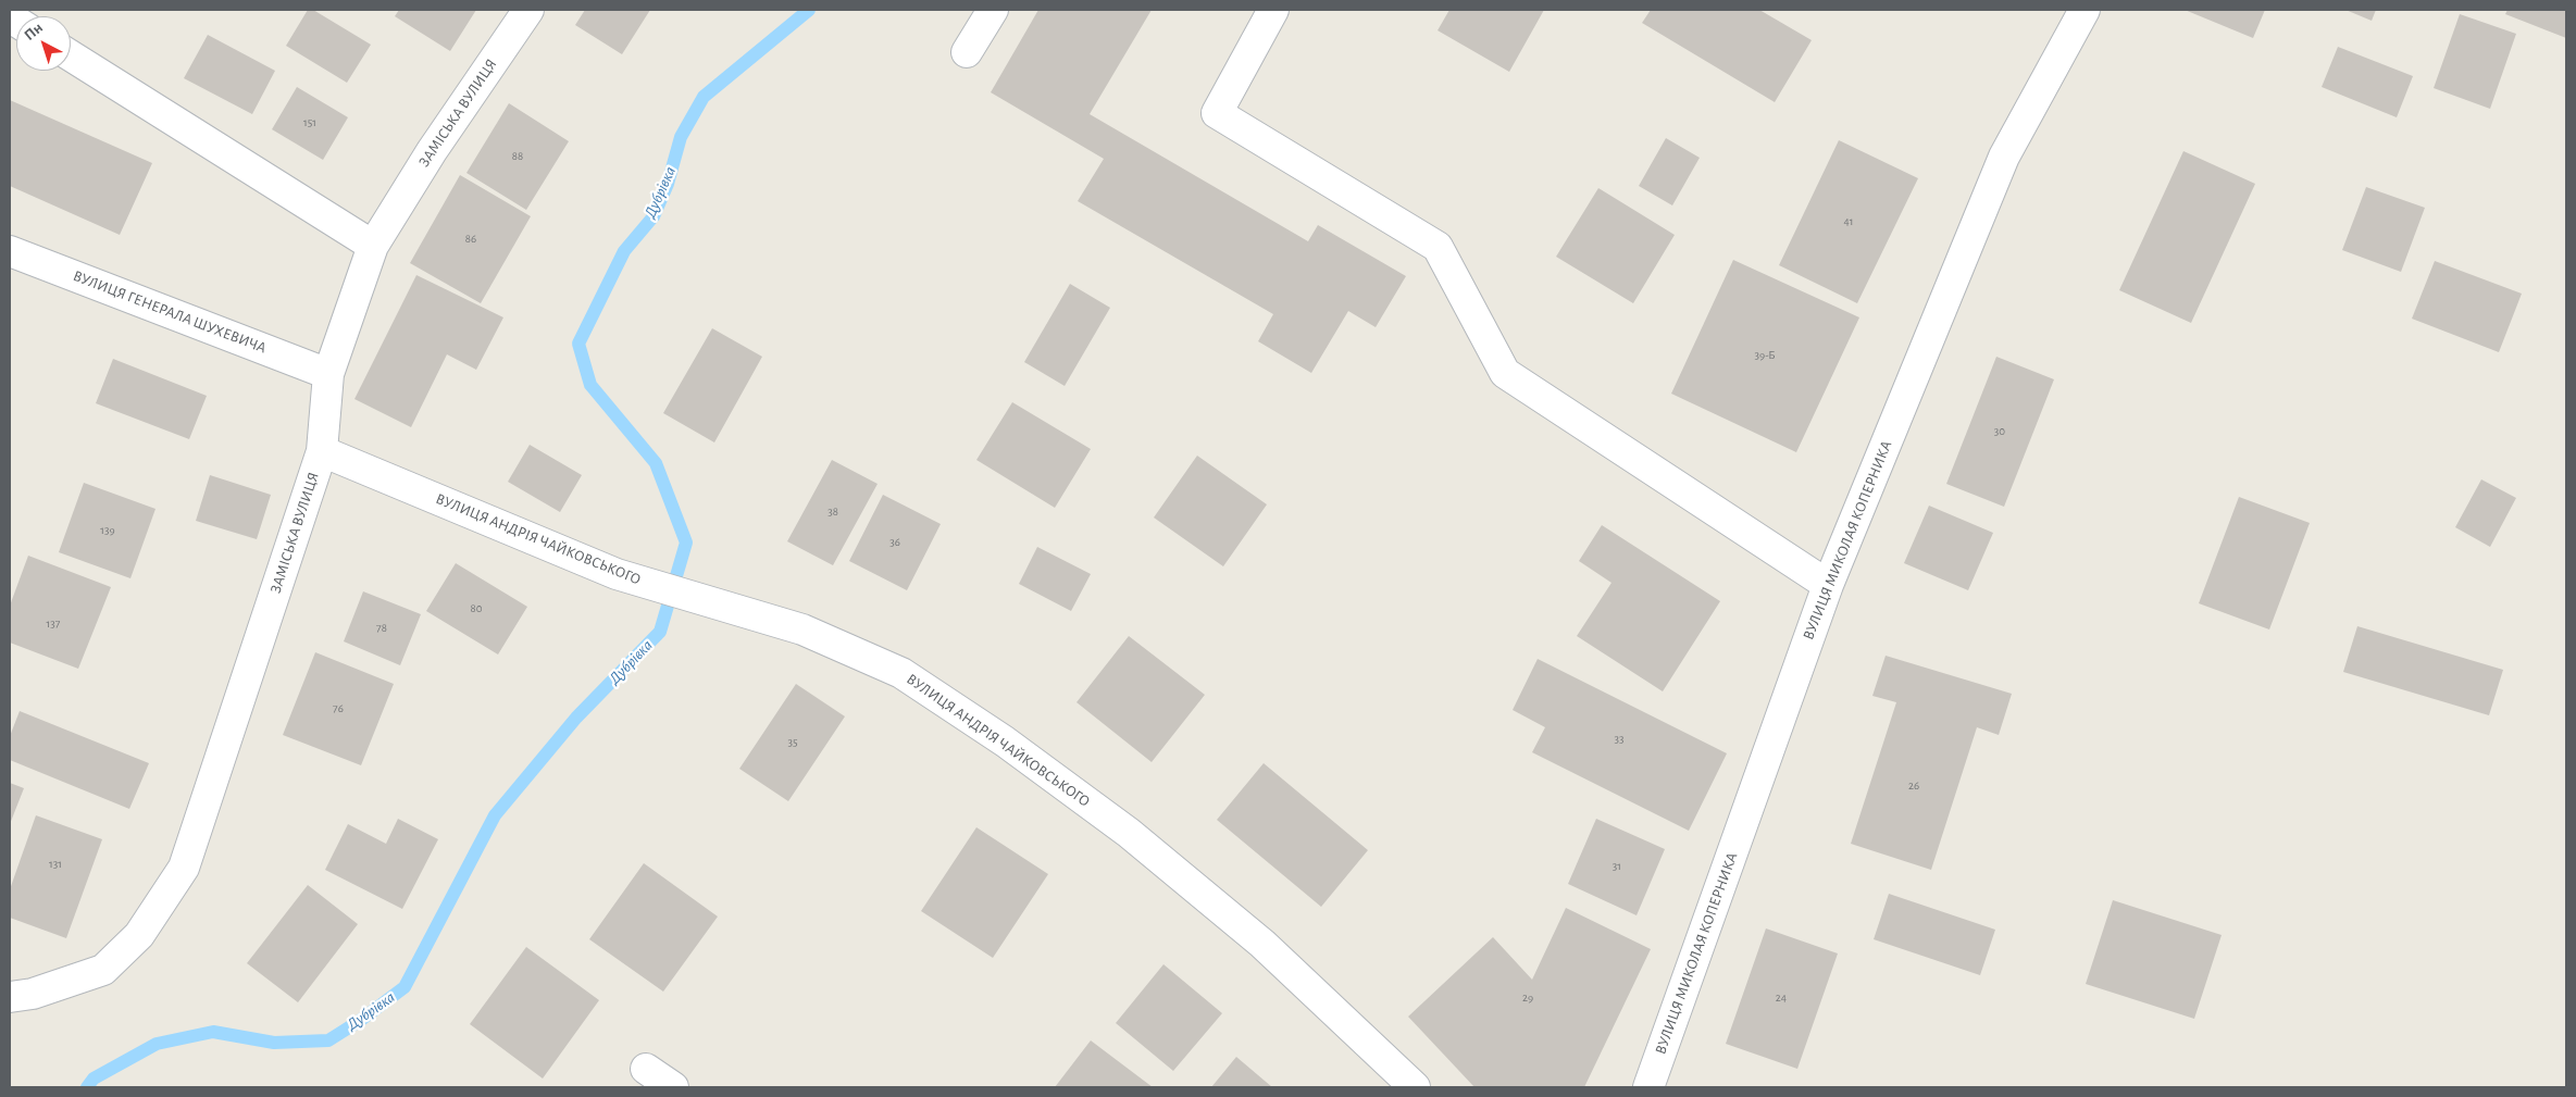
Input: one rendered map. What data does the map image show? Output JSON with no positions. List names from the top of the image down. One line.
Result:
{"streets":{"street":["ЗАМІСЬКА ВУЛИЦЯ","ВУЛИЦЯ ГЕНЕРАЛА ШУХЕВИЧА","ВУЛИЦЯ АНДРІЯ ЧАЙКОВСЬКОГО","ВУЛИЦЯ МИКОЛАЯ КОПЕРНИКА"]},"crossings":[["ЗАМІСЬКА ВУЛИЦЯ","ВУЛИЦЯ ГЕНЕРАЛА ШУХЕВИЧА"],["ЗАМІСЬКА ВУЛИЦЯ","ВУЛИЦЯ АНДРІЯ ЧАЙКОВСЬКОГО"]],"water":["Дубрівка"],"house_numbers":["151","88","41","86","39-Б","30","38","139","36","80","137","78","76","33","35","26","131","31","29","24"],"north":"top left"}
